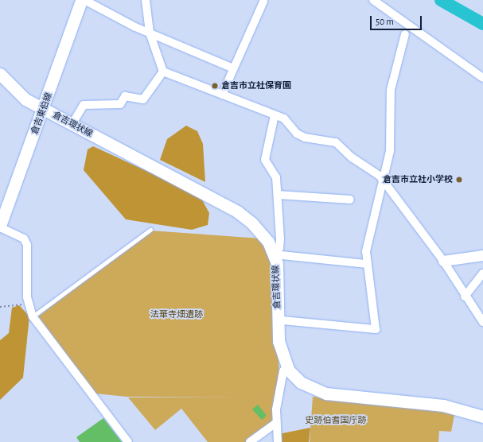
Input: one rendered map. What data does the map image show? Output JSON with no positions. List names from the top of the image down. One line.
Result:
{"streets":{"main road":["倉吉東伯線","倉吉環状線"]},"crossings":[["倉吉東伯線","倉吉環状線"]],"parks":["法華寺畑遺跡","史跡伯耆国庁跡"],"places":["倉吉市立社保育園","倉吉市立社小学校"],"scale_bar":"50 m"}
